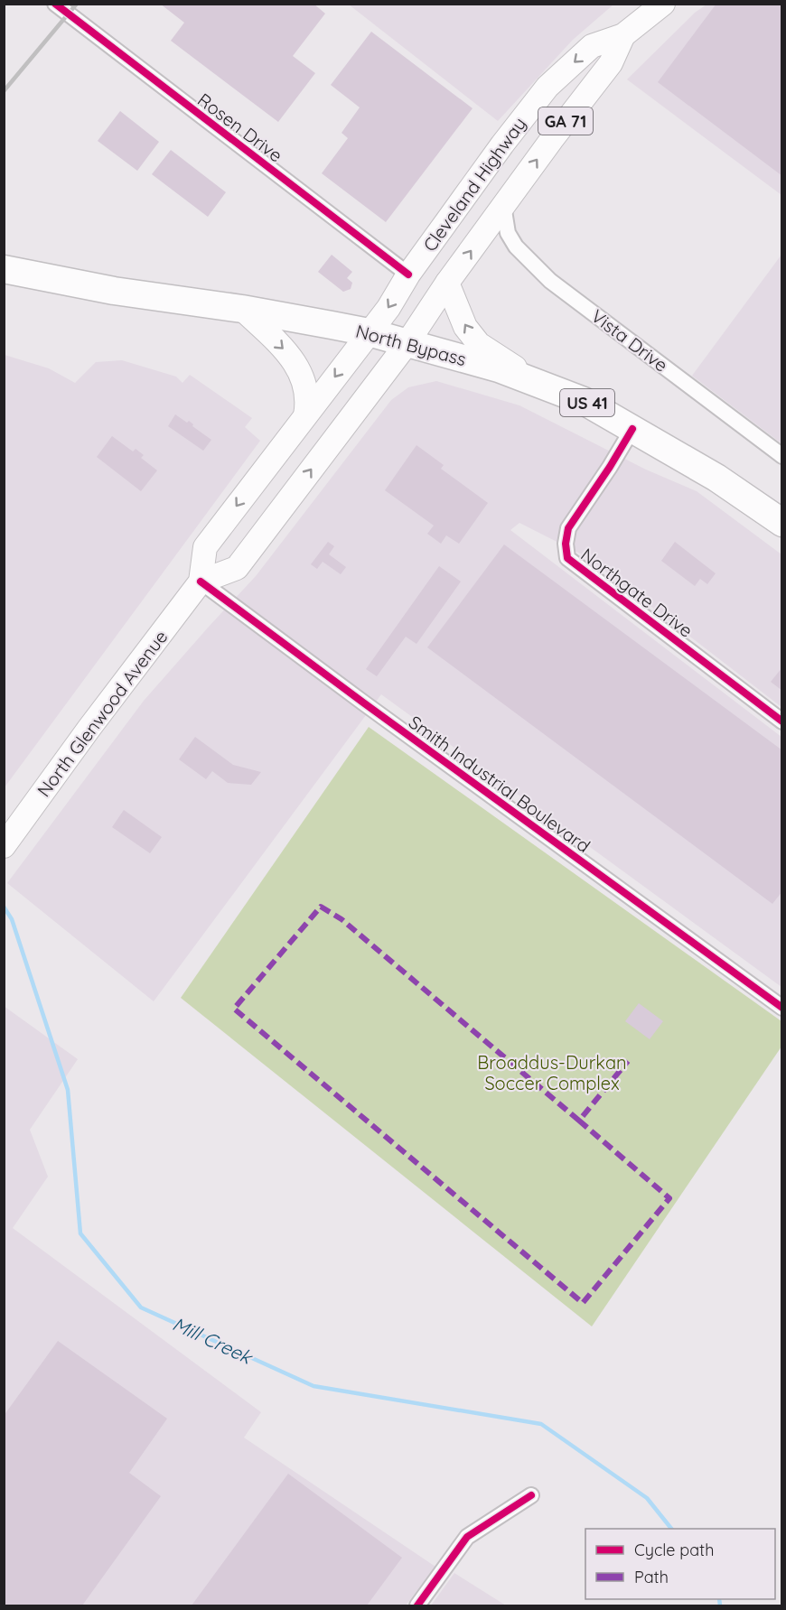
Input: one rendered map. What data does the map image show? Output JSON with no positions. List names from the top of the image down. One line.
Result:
{"streets":{"highway":["North Bypass","US 41"],"main road":["GA 71","Cleveland Highway","North Glenwood Avenue"],"street":["Rosen Drive","Vista Drive","Northgate Drive","Smith Industrial Boulevard"]},"crossings":[["Rosen Drive","Cleveland Highway"],["Cleveland Highway","Vista Drive"],["Cleveland Highway","North Bypass"],["Cleveland Highway","North Glenwood Avenue"],["North Bypass","Northgate Drive"],["North Bypass","North Glenwood Avenue"],["North Glenwood Avenue","Smith Industrial Boulevard"]],"water":["Mill Creek"],"parks":["Broaddus-Durkan Soccer Complex"],"legend":["Cycle path","Path"]}
